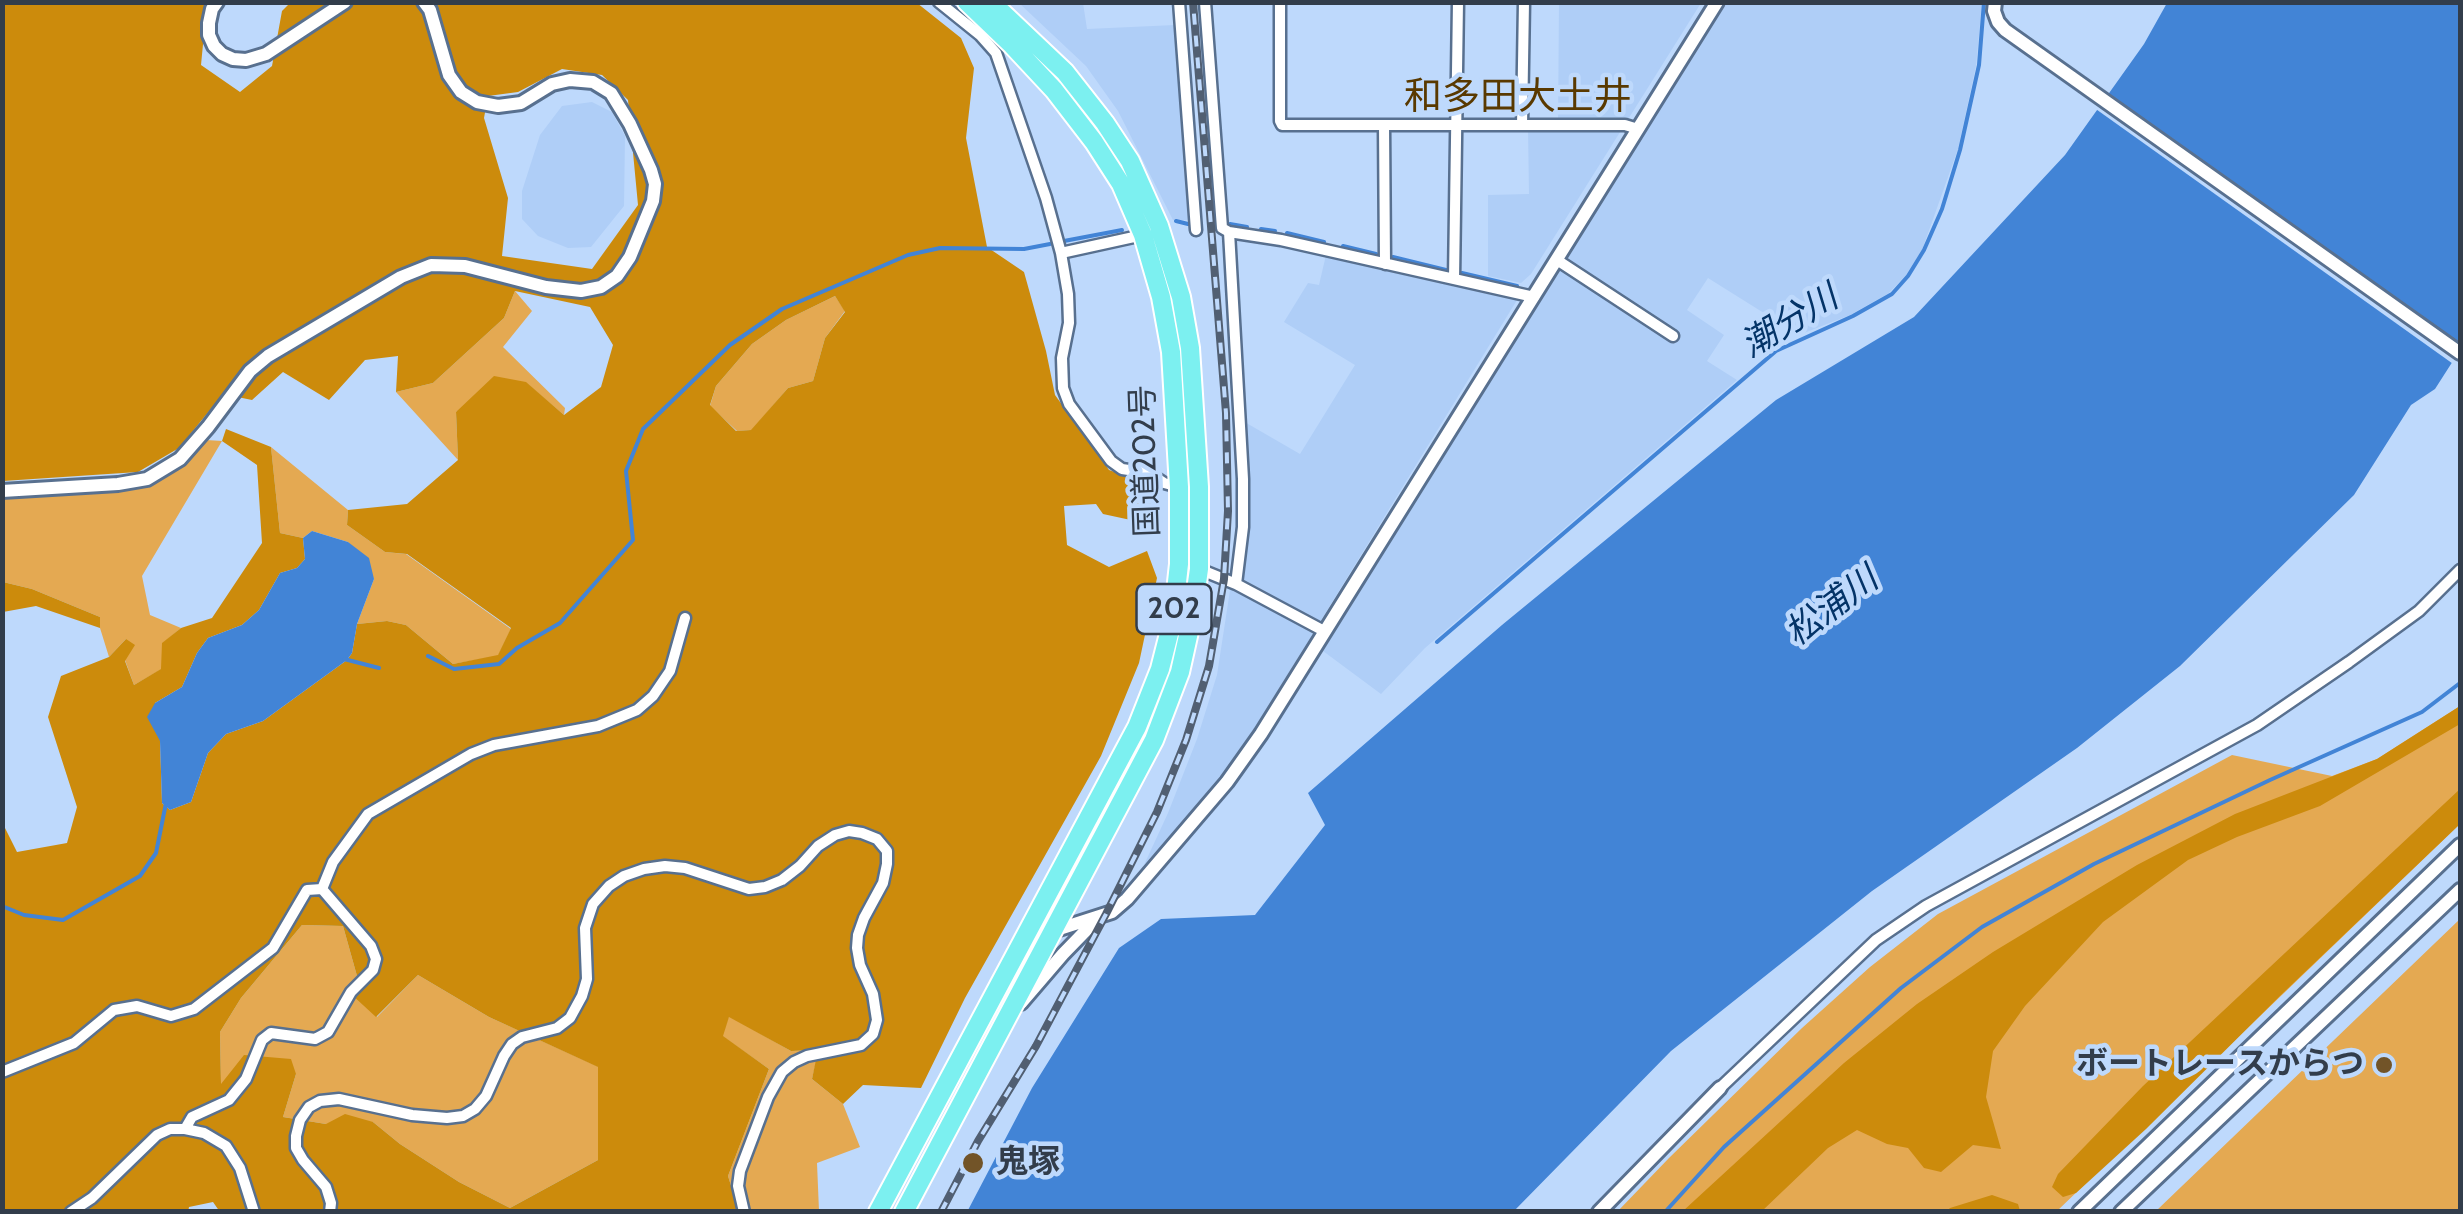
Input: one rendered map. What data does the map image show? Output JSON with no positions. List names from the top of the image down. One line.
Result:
{"streets":{"highway":["国道202号","202"]},"districts":["和多田大土井"],"water":["潮分川","松浦川"],"places":["ボートレースからつ","鬼塚"]}
